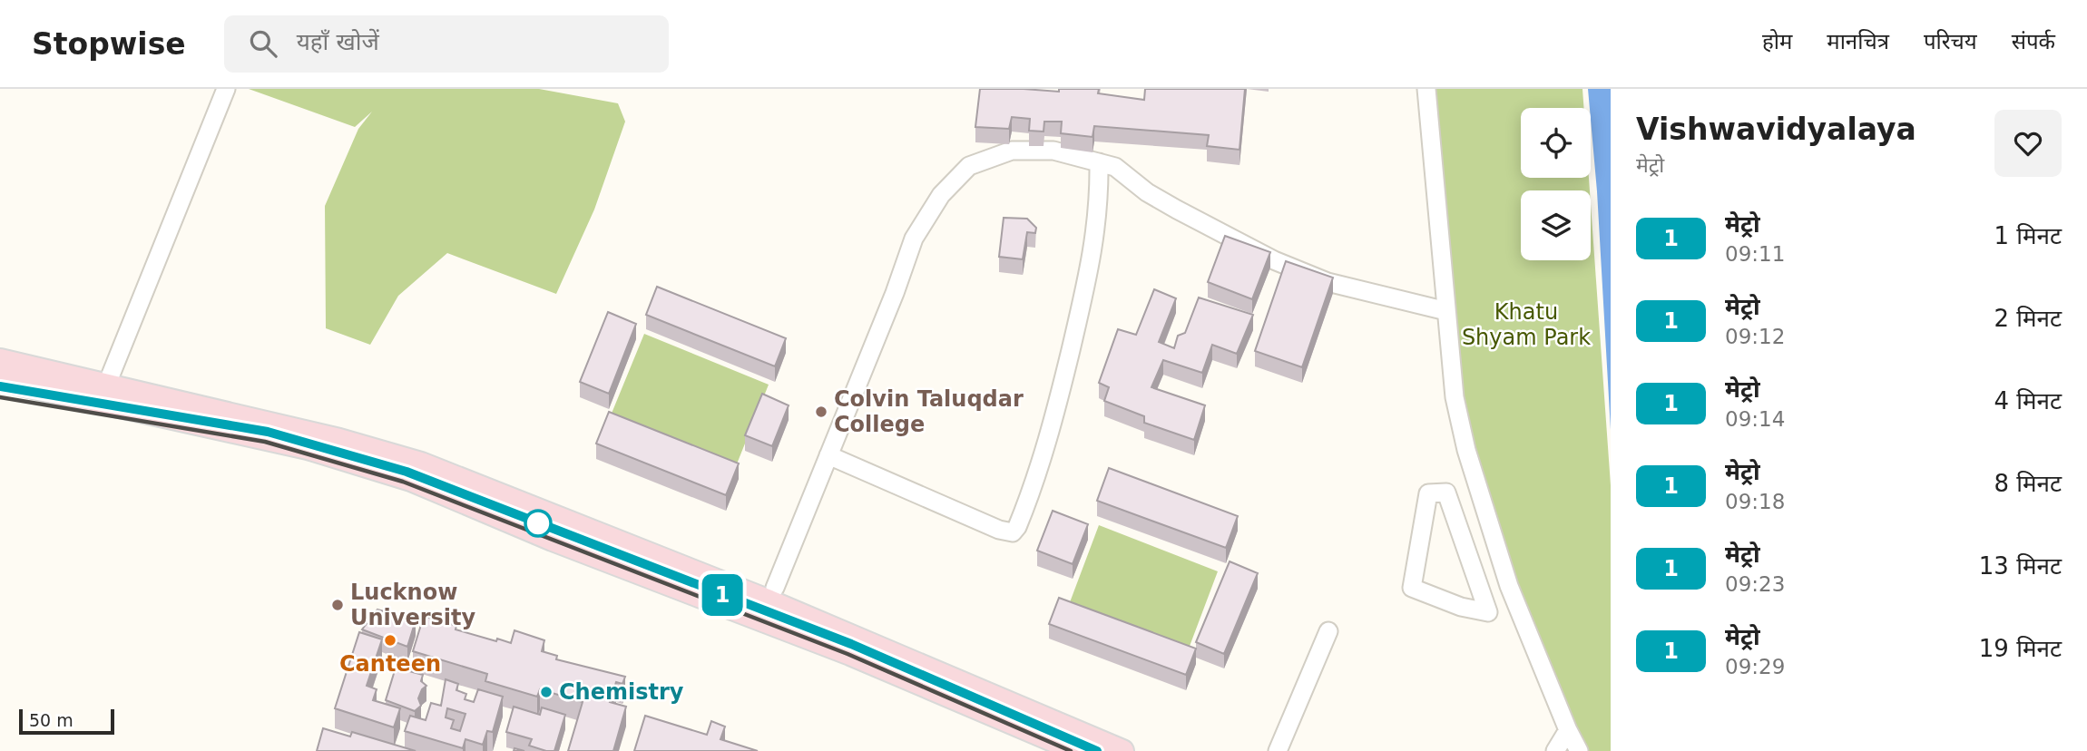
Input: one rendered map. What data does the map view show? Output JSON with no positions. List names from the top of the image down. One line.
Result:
{"parks":["Khatu Shyam Park"],"places":["Colvin Taluqdar College","Lucknow University","Canteen","Chemistry"],"lines":["metro line 1"],"scale_bar":"50 m","page":{"header":"Stopwise","search":"यहाँ खोजें","nav":["होम","मानचित्र","परिचय","संपर्क"],"on_map":"1","heading":["Vishwavidyalaya","मेट्रो"],"list":[{"mark":"1","name":"मेट्रो","note":"09:11","value":"1 मिनट"},{"mark":"1","name":"मेट्रो","note":"09:12","value":"2 मिनट"},{"mark":"1","name":"मेट्रो","note":"09:14","value":"4 मिनट"},{"mark":"1","name":"मेट्रो","note":"09:18","value":"8 मिनट"},{"mark":"1","name":"मेट्रो","note":"09:23","value":"13 मिनट"},{"mark":"1","name":"मेट्रो","note":"09:29","value":"19 मिनट"}],"scale":"50 m"}}
